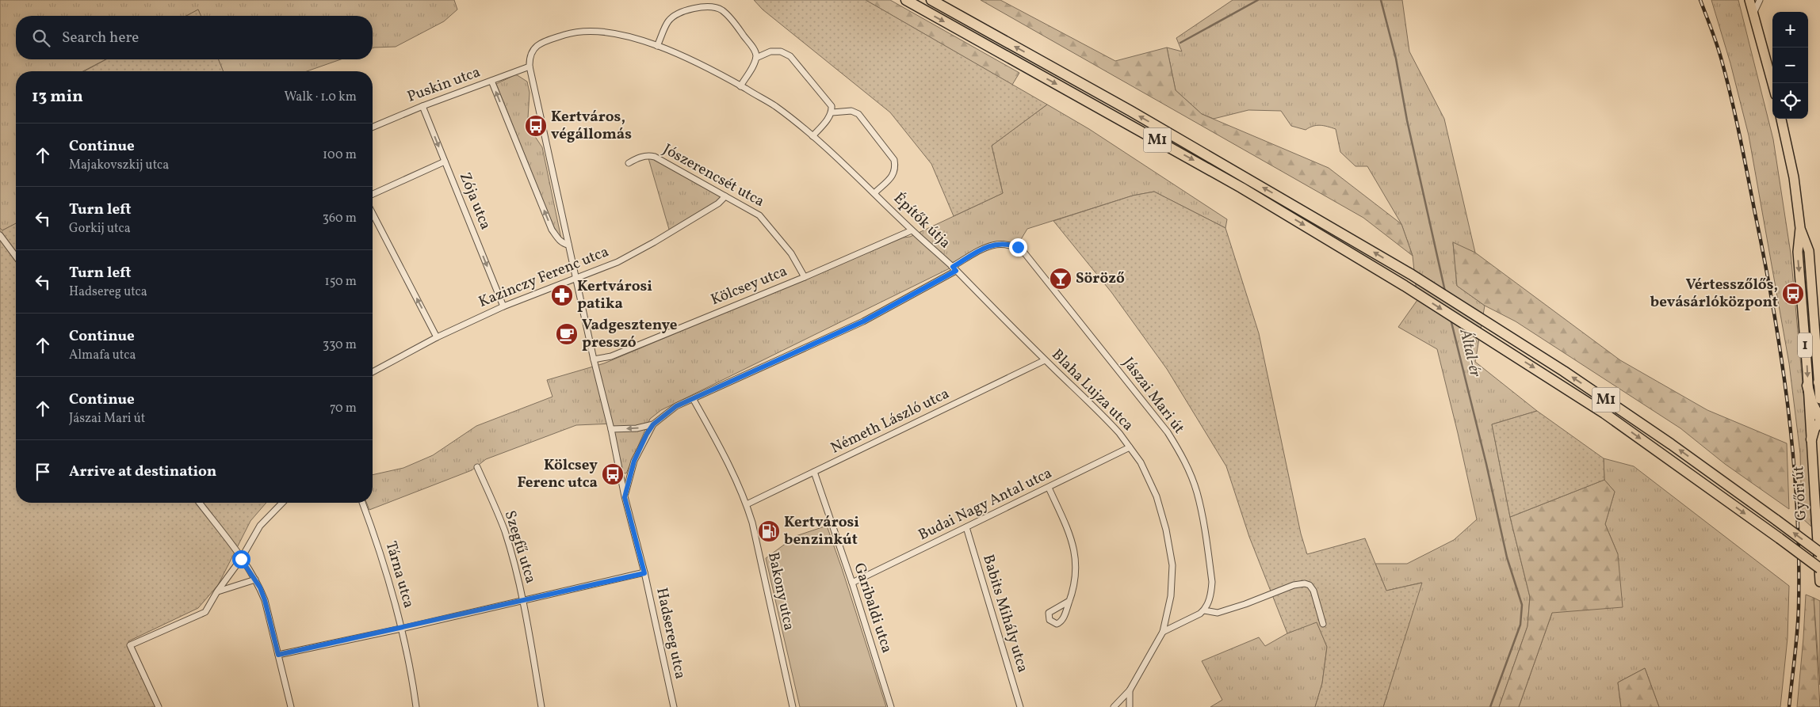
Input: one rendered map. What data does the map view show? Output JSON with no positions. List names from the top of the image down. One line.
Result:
{"streets":{"highway":["M1"],"main road":["1","Győri út"],"street":["Puskin utca","Jószerencsét utca","Zója utca","Építők útja","Kazinczy Ferenc utca","Kölcsey utca","Blaha Lujza utca","Jászai Mari út","Németh László utca","Budai Nagy Antal utca","Szegfű utca","Tárna utca","Bakony utca","Garibaldi utca","Babits Mihály utca","Hadsereg utca"]},"crossings":[["Puskin utca","Zója utca"],["Puskin utca","Hadsereg utca"],["Jószerencsét utca","Kazinczy Ferenc utca"],["Jószerencsét utca","Kölcsey utca"],["Zója utca","Kazinczy Ferenc utca"],["Építők útja","Kölcsey utca"],["Építők útja","Blaha Lujza utca"],["Építők útja","Jászai Mari út"],["Építők útja","Hadsereg utca"],["Kazinczy Ferenc utca","Hadsereg utca"],["Kölcsey utca","Hadsereg utca"],["Blaha Lujza utca","Jászai Mari út"],["Blaha Lujza utca","Németh László utca"],["Blaha Lujza utca","Budai Nagy Antal utca"],["Jászai Mari út","Bakony utca"],["Jászai Mari út","Hadsereg utca"],["Németh László utca","Bakony utca"],["Németh László utca","Garibaldi utca"],["Budai Nagy Antal utca","Garibaldi utca"],["Budai Nagy Antal utca","Babits Mihály utca"]],"one_way":["Zója utca"],"water":["Által-ér"],"places":{"bus stop":["Kertváros, végállomás","Vértesszőlős, bevásárlóközpont","Kölcsey Ferenc utca"],"bar":["Söröző"],"pharmacy":["Kertvárosi patika"],"cafe":["Vadgesztenye presszó"],"fuel station":["Kertvárosi benzinkút"]},"page":{"map_buttons":["+","−"],"search":"Search here","heading":["13 min","Walk · 1.0 km"],"list":[["Continue","Majakovszkij utca","100 m"],["Turn left","Gorkij utca","360 m"],["Turn left","Hadsereg utca","150 m"],["Continue","Almafa utca","330 m"],["Continue","Jászai Mari út","70 m"],"Arrive at destination"]}}
